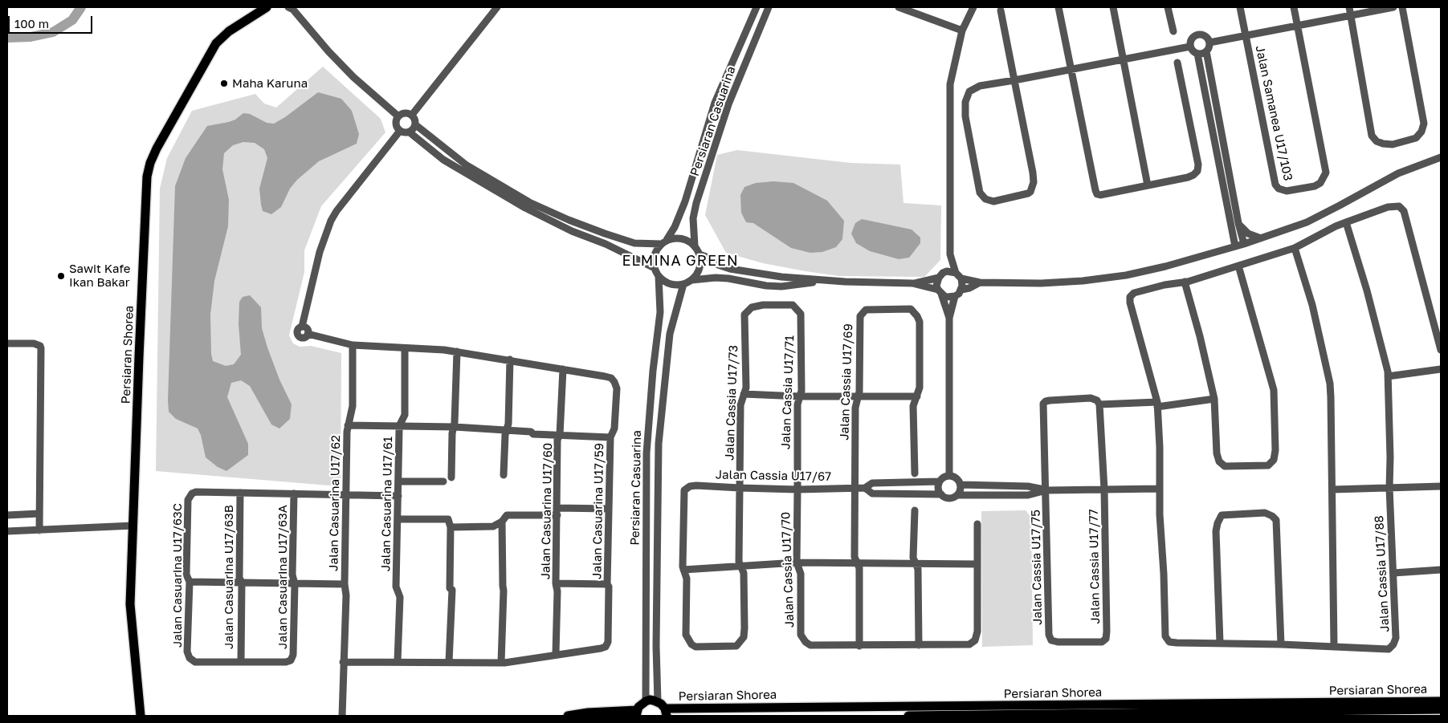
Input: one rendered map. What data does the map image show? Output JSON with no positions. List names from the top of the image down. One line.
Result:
{"streets":{"main road":["Persiaran Shorea"],"street":["Jalan Samanea U17/103","Persiaran Casuarina","Jalan Cassia U17/69","Jalan Cassia U17/71","Jalan Cassia U17/73","Jalan Cassia U17/67","Jalan Casuarina U17/62","Jalan Casuarina U17/61","Jalan Casuarina U17/60","Jalan Casuarina U17/59","Jalan Cassia U17/77","Jalan Cassia U17/75","Jalan Cassia U17/70","Jalan Cassia U17/88","Jalan Casuarina U17/63C","Jalan Casuarina U17/63B","Jalan Casuarina U17/63A"]},"crossings":[["Jalan Cassia U17/69","Jalan Cassia U17/67"],["Jalan Cassia U17/69","Jalan Cassia U17/70"],["Jalan Cassia U17/71","Jalan Cassia U17/73"],["Jalan Cassia U17/71","Jalan Cassia U17/67"],["Jalan Cassia U17/71","Jalan Cassia U17/70"],["Jalan Cassia U17/73","Jalan Cassia U17/67"],["Jalan Cassia U17/67","Jalan Cassia U17/70"],["Jalan Casuarina U17/62","Jalan Casuarina U17/59"],["Jalan Casuarina U17/61","Jalan Casuarina U17/59"],["Jalan Casuarina U17/60","Jalan Casuarina U17/59"],["Jalan Cassia U17/77","Jalan Cassia U17/75"],["Jalan Casuarina U17/63C","Jalan Casuarina U17/63B"],["Jalan Casuarina U17/63C","Jalan Casuarina U17/63A"],["Jalan Casuarina U17/63B","Jalan Casuarina U17/63A"]],"districts":["ELMINA GREEN"],"places":["Maha Karuna","Sawit Kafe Ikan Bakar"],"scale_bar":"100 m"}
